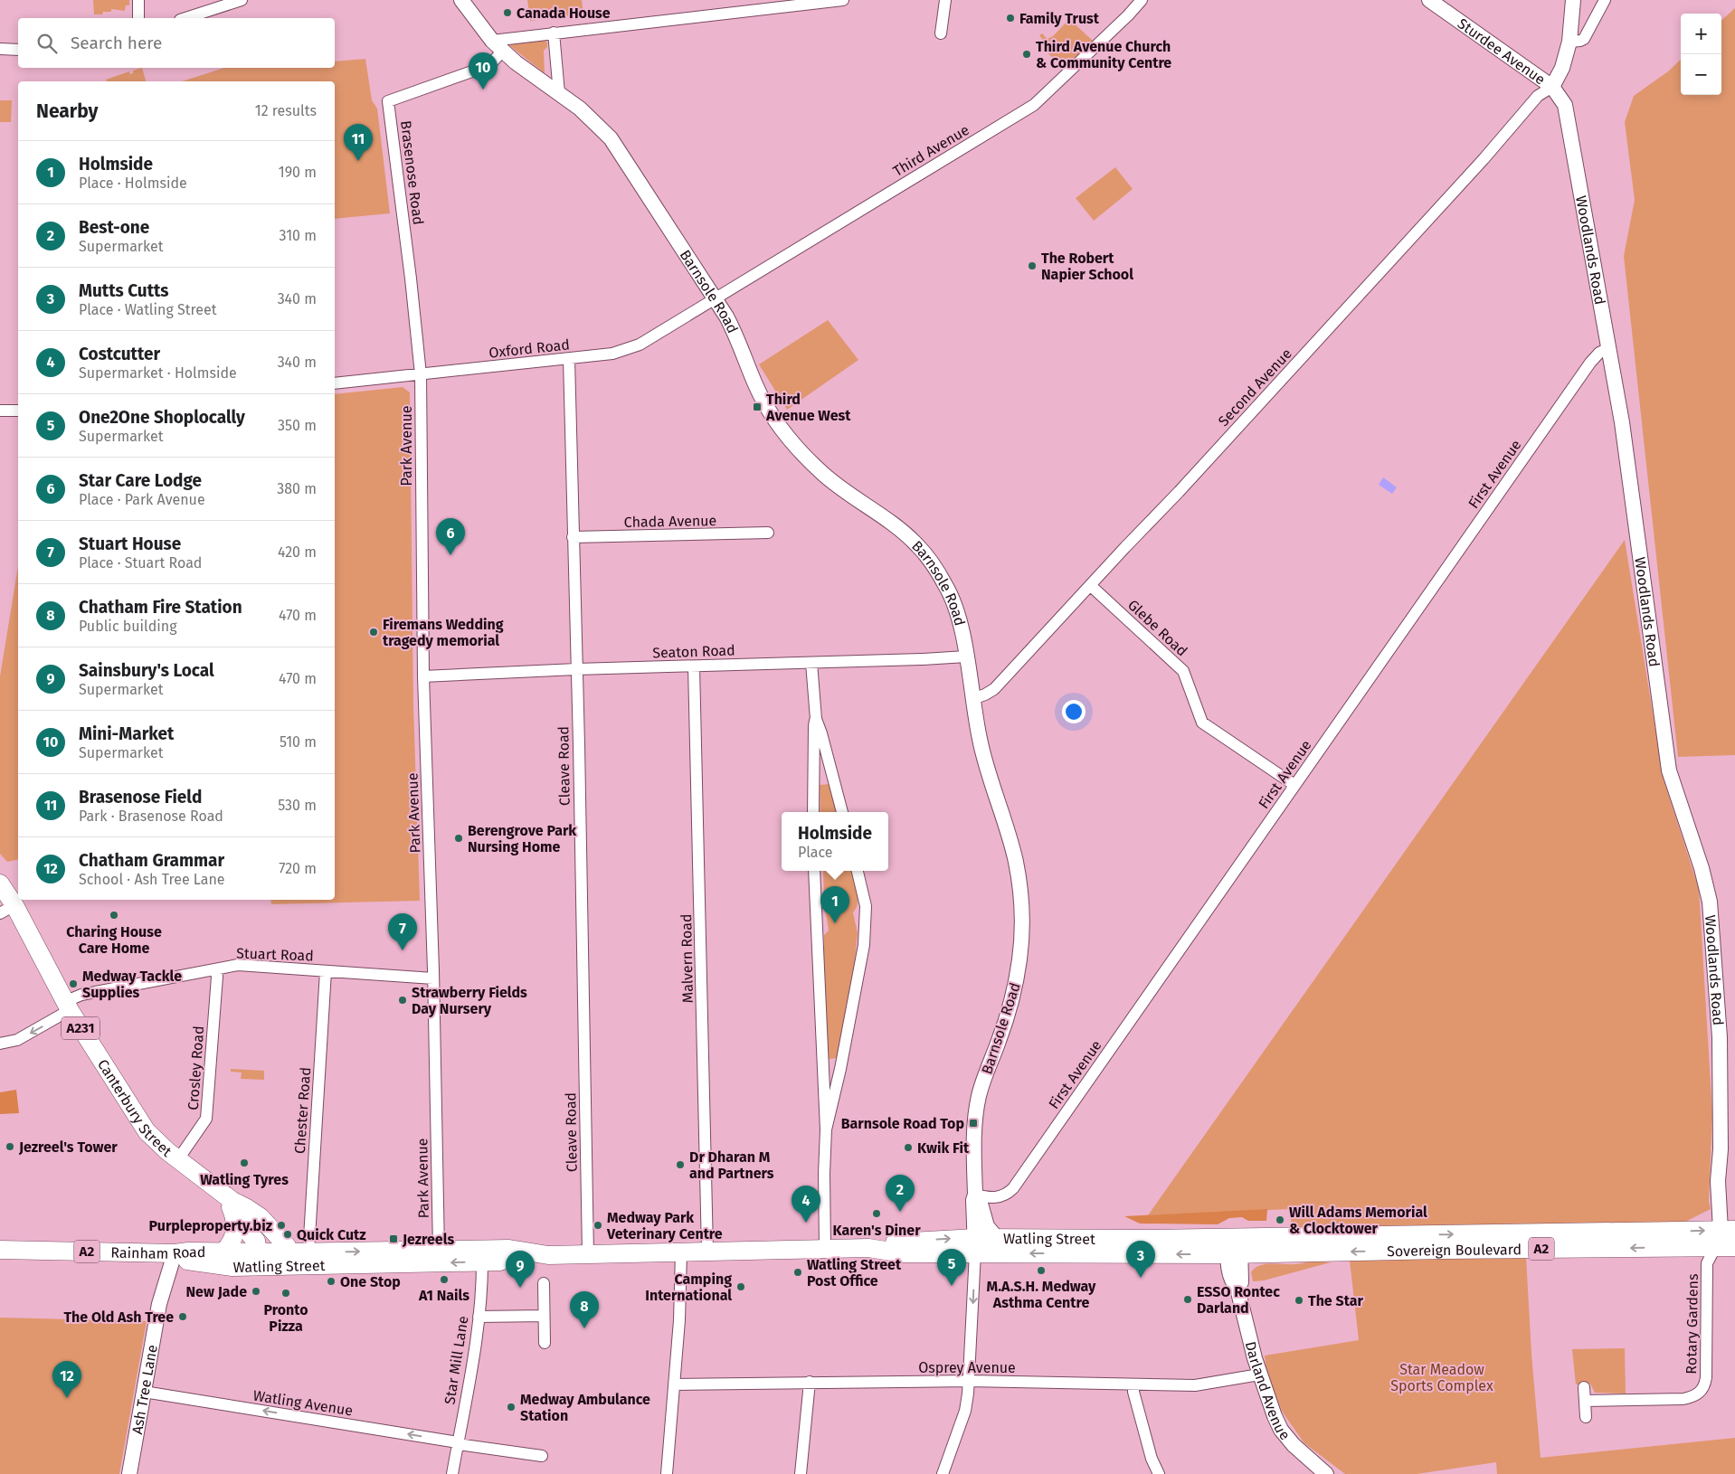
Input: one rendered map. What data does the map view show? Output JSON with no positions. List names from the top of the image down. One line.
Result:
{"streets":{"main road":["A231","Canterbury Street","Watling Street","A2","Sovereign Boulevard","Rainham Road"],"street":["Sturdee Avenue","Third Avenue","Brasenose Road","Woodlands Road","Barnsole Road","Oxford Road","Second Avenue","Park Avenue","First Avenue","Chada Avenue","Glebe Road","Seaton Road","Cleave Road","Stuart Road","Malvern Road","Crosley Road","Chester Road","Rotary Gardens","Star Mill Lane","Osprey Avenue","Darland Avenue","Ash Tree Lane","Watling Avenue"]},"crossings":[["Sturdee Avenue","Woodlands Road"],["Sturdee Avenue","Second Avenue"],["Third Avenue","Barnsole Road"],["Third Avenue","Oxford Road"],["Brasenose Road","Barnsole Road"],["Brasenose Road","Oxford Road"],["Brasenose Road","Park Avenue"],["Woodlands Road","Second Avenue"],["Woodlands Road","First Avenue"],["Woodlands Road","Sovereign Boulevard"],["Woodlands Road","Rotary Gardens"],["Barnsole Road","Oxford Road"],["Barnsole Road","Second Avenue"],["Barnsole Road","First Avenue"],["Barnsole Road","Seaton Road"],["Barnsole Road","Watling Street"],["Oxford Road","Park Avenue"],["Oxford Road","Cleave Road"],["Second Avenue","Glebe Road"],["Park Avenue","Seaton Road"],["Park Avenue","Stuart Road"],["Park Avenue","Watling Street"],["First Avenue","Glebe Road"],["Chada Avenue","Cleave Road"],["Seaton Road","Cleave Road"],["Seaton Road","Malvern Road"],["Cleave Road","Watling Street"],["Stuart Road","Crosley Road"],["Stuart Road","Canterbury Street"],["Stuart Road","Chester Road"],["Malvern Road","Watling Street"],["Crosley Road","Canterbury Street"],["Canterbury Street","Watling Street"],["Canterbury Street","Rainham Road"],["Chester Road","Watling Street"],["Watling Street","Sovereign Boulevard"],["Watling Street","Rainham Road"],["Watling Street","Star Mill Lane"],["Watling Street","Darland Avenue"],["Watling Street","Ash Tree Lane"],["Sovereign Boulevard","Rotary Gardens"],["Sovereign Boulevard","Darland Avenue"],["Rainham Road","Ash Tree Lane"],["Star Mill Lane","Watling Avenue"],["Osprey Avenue","Darland Avenue"],["Ash Tree Lane","Watling Avenue"]],"one_way":["Watling Avenue"],"parks":["Star Meadow Sports Complex"],"places":{"other":["Canada House","Family Trust","Third Avenue Church & Community Centre","The Robert Napier School","Firemans Wedding tragedy memorial","Berengrove Park Nursing Home","Charing House Care Home","Medway Tackle Supplies","Strawberry Fields Day Nursery","Jezreel's Tower","Kwik Fit","Watling Tyres","Dr Dharan M and Partners","Karen's Diner","Will Adams Memorial & Clocktower","Purpleproperty.biz","Medway Park Veterinary Centre","Quick Cutz","M.A.S.H. Medway Asthma Centre","Watling Street Post Office","A1 Nails","One Stop","Camping International","New Jade","Pronto Pizza","ESSO Rontec Darland","The Star","The Old Ash Tree","Medway Ambulance Station"],"transit":["Third Avenue West","Barnsole Road Top","Jezreels"]},"page":{"map_buttons":["+","−"],"search":"Search here","pins":["10","11","6","1","7","2","4","3","5","9","8","12"],"heading":["Nearby","12 results"],"list":[{"mark":"1","name":"Holmside","note":"Place · Holmside","value":"190 m"},{"mark":"2","name":"Best-one","note":"Supermarket","value":"310 m"},{"mark":"3","name":"Mutts Cutts","note":"Place · Watling Street","value":"340 m"},{"mark":"4","name":"Costcutter","note":"Supermarket · Holmside","value":"340 m"},{"mark":"5","name":"One2One Shoplocally","note":"Supermarket","value":"350 m"},{"mark":"6","name":"Star Care Lodge","note":"Place · Park Avenue","value":"380 m"},{"mark":"7","name":"Stuart House","note":"Place · Stuart Road","value":"420 m"},{"mark":"8","name":"Chatham Fire Station","note":"Public building","value":"470 m"},{"mark":"9","name":"Sainsbury's Local","note":"Supermarket","value":"470 m"},{"mark":"10","name":"Mini-Market","note":"Supermarket","value":"510 m"},{"mark":"11","name":"Brasenose Field","note":"Park · Brasenose Road","value":"530 m"},{"mark":"12","name":"Chatham Grammar","note":"School · Ash Tree Lane","value":"720 m"}],"popup":["Holmside","Place"]}}
